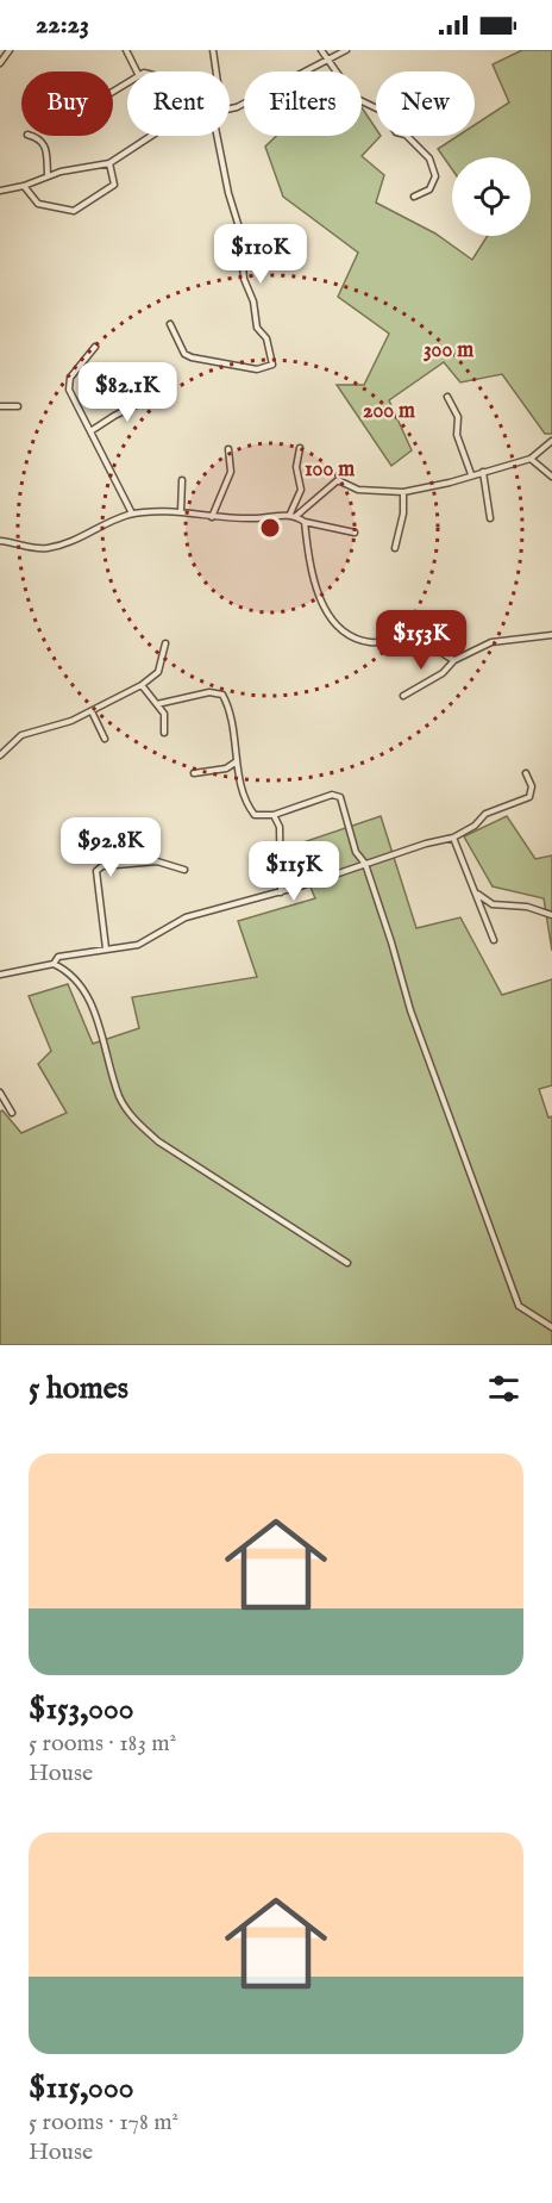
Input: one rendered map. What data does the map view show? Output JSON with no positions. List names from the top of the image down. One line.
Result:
{"page":{"status":"22:23","chip":["Buy","Rent","Filters","New"],"price":["$110K","$82.1K","$153K","$92.8K","$115K"],"heading":"5 homes","list":[{"name":"$153,000","note":"5 rooms · 183 m² · House"},{"name":"$115,000","note":"5 rooms · 178 m² · House"}]},"rings":["300 m","200 m","100 m"]}
